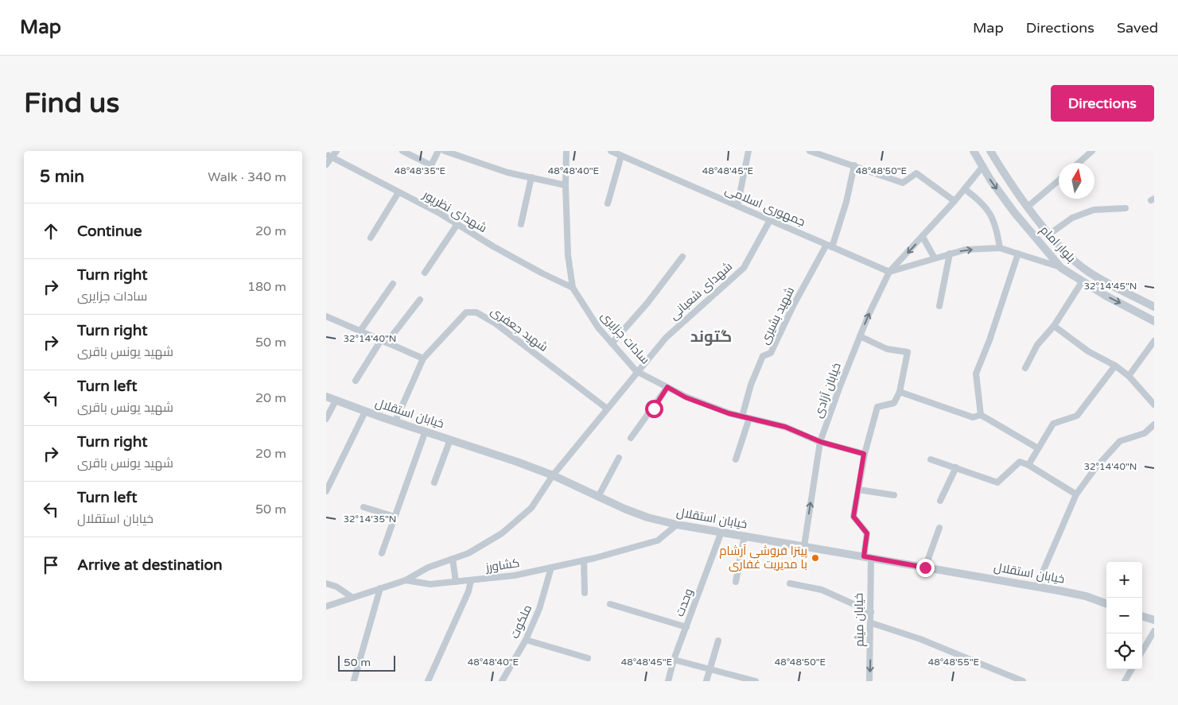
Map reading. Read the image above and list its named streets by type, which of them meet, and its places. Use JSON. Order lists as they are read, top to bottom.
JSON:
{
  "streets": {
    "street": [
      "جمهوری اسلامی",
      "شهدای نظرپور",
      "بلوار امام",
      "شهدای شعبانی",
      "شهید بشیری",
      "شهید جعفری",
      "سادات جزایری",
      "خیابان آزادی",
      "خیابان استقلال",
      "کشاورز",
      "وحدت",
      "خیابان میثم",
      "ملکوت"
    ]
  },
  "crossings": [
    ["جمهوری اسلامی", "شهدای شعبانی"],
    ["جمهوری اسلامی", "شهید بشیری"],
    ["جمهوری اسلامی", "خیابان آزادی"],
    ["شهدای نظرپور", "سادات جزایری"],
    ["شهدای شعبانی", "شهید جعفری"],
    ["شهدای شعبانی", "سادات جزایری"],
    ["شهدای شعبانی", "خیابان استقلال"],
    ["شهید بشیری", "سادات جزایری"],
    ["شهید جعفری", "خیابان استقلال"],
    ["سادات جزایری", "خیابان آزادی"],
    ["سادات جزایری", "خیابان میثم"],
    ["خیابان آزادی", "خیابان استقلال"],
    ["خیابان استقلال", "کشاورز"],
    ["خیابان استقلال", "وحدت"],
    ["خیابان استقلال", "خیابان میثم"],
    ["کشاورز", "ملکوت"]
  ],
  "one_way": ["خیابان آزادی"],
  "districts": ["گتوند"],
  "places": ["پیتزا فروشی آرشام با مدیریت غفاری"],
  "scale_bar": "50 m",
  "north": "top",
  "page": {
    "header": "Map",
    "nav": ["Map", "Directions", "Saved"],
    "buttons": "Directions",
    "title": "Find us",
    "heading": ["5 min", "Walk · 340 m"],
    "list": [
      ["Continue", "20 m"],
      ["Turn right", "سادات جزایری", "180 m"],
      ["Turn right", "شهید یونس باقری", "50 m"],
      ["Turn left", "شهید یونس باقری", "20 m"],
      ["Turn right", "شهید یونس باقری", "20 m"],
      ["Turn left", "خیابان استقلال", "50 m"],
      "Arrive at destination"
    ],
    "map_buttons": ["+", "−"],
    "scale": "50 m"
  },
  "coordinates": [
    "48°48'35\"E",
    "48°48'40\"E",
    "48°48'45\"E",
    "48°48'50\"E",
    "32°14'45\"N",
    "32°14'40\"N",
    "32°14'35\"N",
    "48°48'55\"E"
  ]
}
